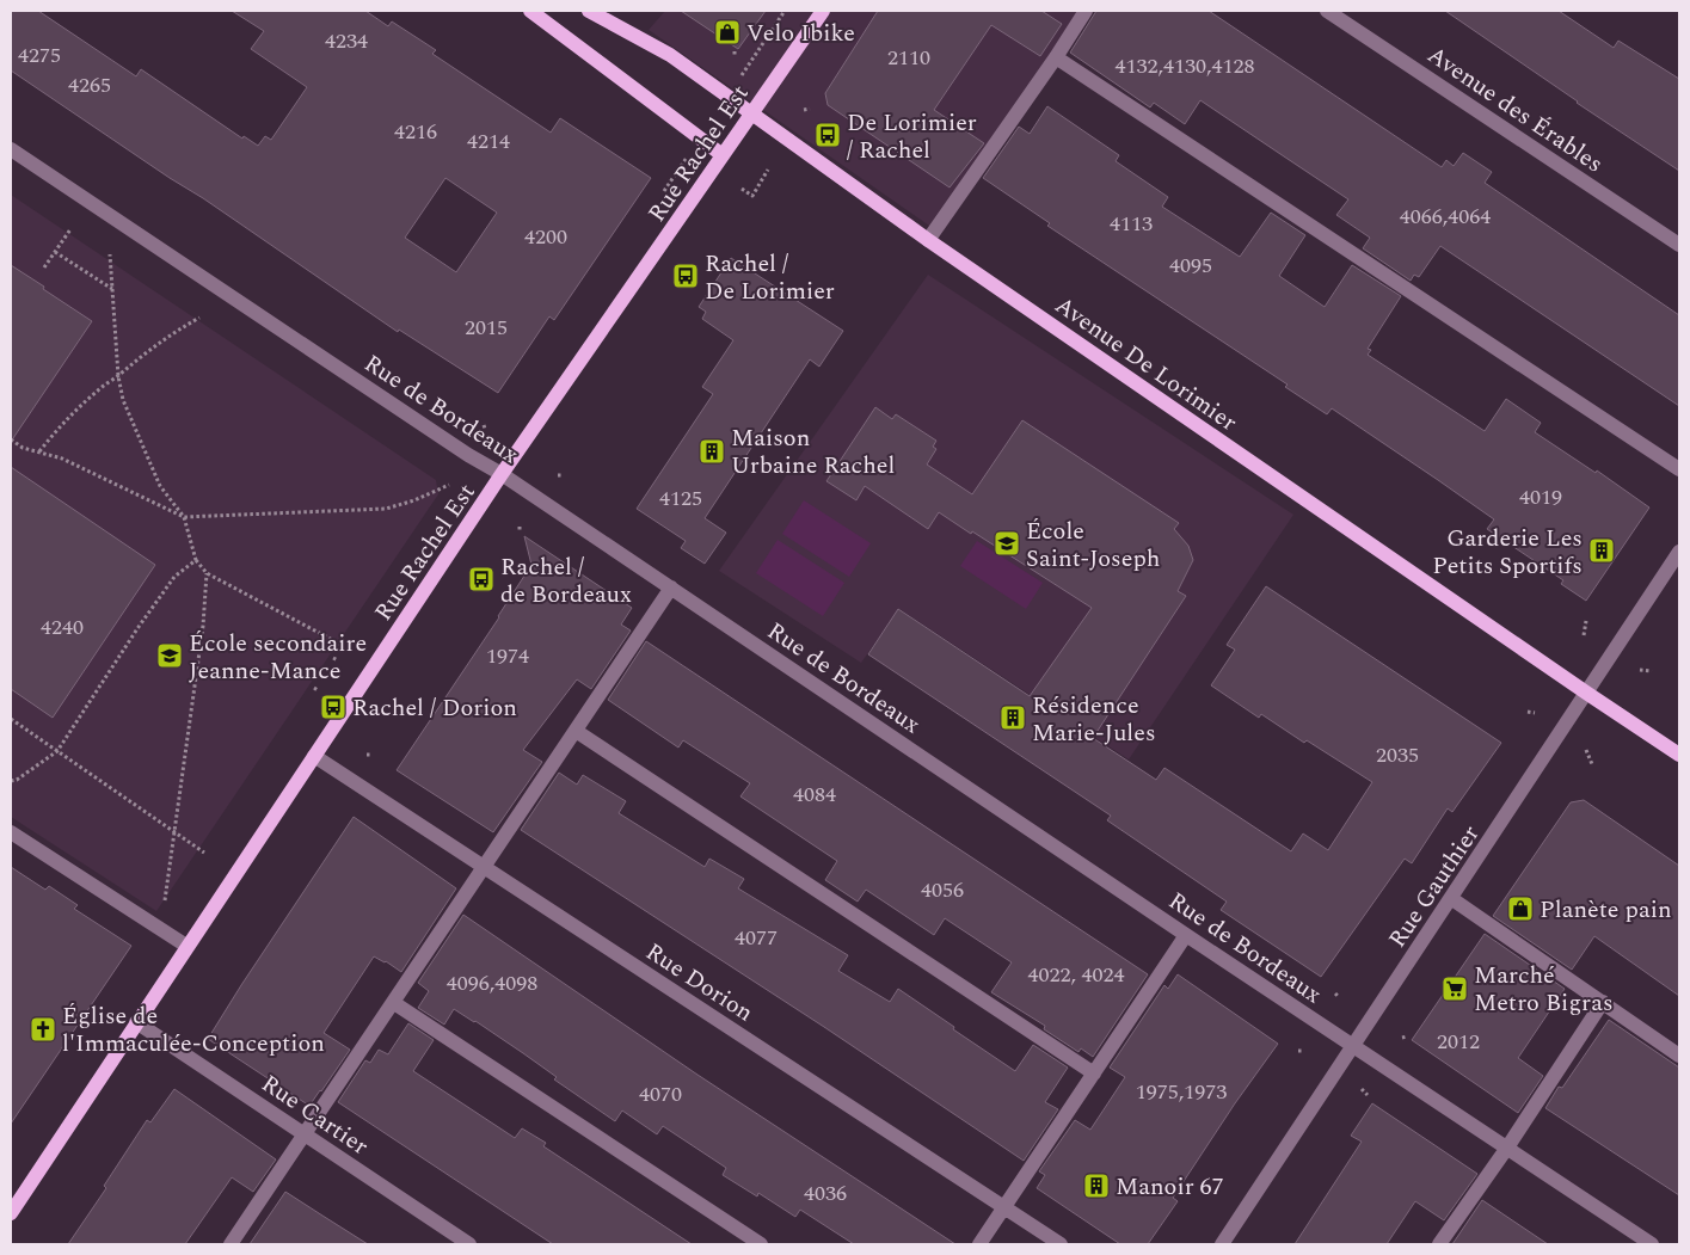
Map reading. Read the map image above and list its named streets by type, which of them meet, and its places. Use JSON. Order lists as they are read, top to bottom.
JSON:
{
  "streets": {
    "main road": ["Rue Rachel Est", "Avenue De Lorimier"],
    "street": [
      "Avenue des Érables",
      "Rue de Bordeaux",
      "Rue Gauthier",
      "Rue Dorion",
      "Rue Cartier"
    ]
  },
  "crossings": [
    ["Rue Rachel Est", "Avenue De Lorimier"],
    ["Rue Rachel Est", "Rue de Bordeaux"],
    ["Rue Rachel Est", "Rue Dorion"],
    ["Rue Rachel Est", "Rue Cartier"],
    ["Avenue De Lorimier", "Rue Gauthier"],
    ["Rue de Bordeaux", "Rue Gauthier"]
  ],
  "places": {
    "shop": ["Velo Ibike", "Planète pain"],
    "bus stop": [
      "De Lorimier / Rachel",
      "Rachel / De Lorimier",
      "Rachel / de Bordeaux",
      "Rachel / Dorion"
    ],
    "building": [
      "Maison Urbaine Rachel",
      "Garderie Les Petits Sportifs",
      "Résidence Marie-Jules",
      "Manoir 67"
    ],
    "school or university": ["École Saint-Joseph", "École secondaire Jeanne-Mance"],
    "supermarket": ["Marché Metro Bigras"],
    "church": ["Église de l'Immaculée-Conception"]
  },
  "house_numbers": [
    "4234",
    "4275",
    "2110",
    "4132,4130,4128",
    "4265",
    "4216",
    "4214",
    "4066,4064",
    "4113",
    "4200",
    "4095",
    "2015",
    "4019",
    "4125",
    "4240",
    "1974",
    "2035",
    "4084",
    "4056",
    "4077",
    "4022, 4024",
    "4096,4098",
    "2012",
    "1975,1973",
    "4070",
    "4036"
  ]
}
